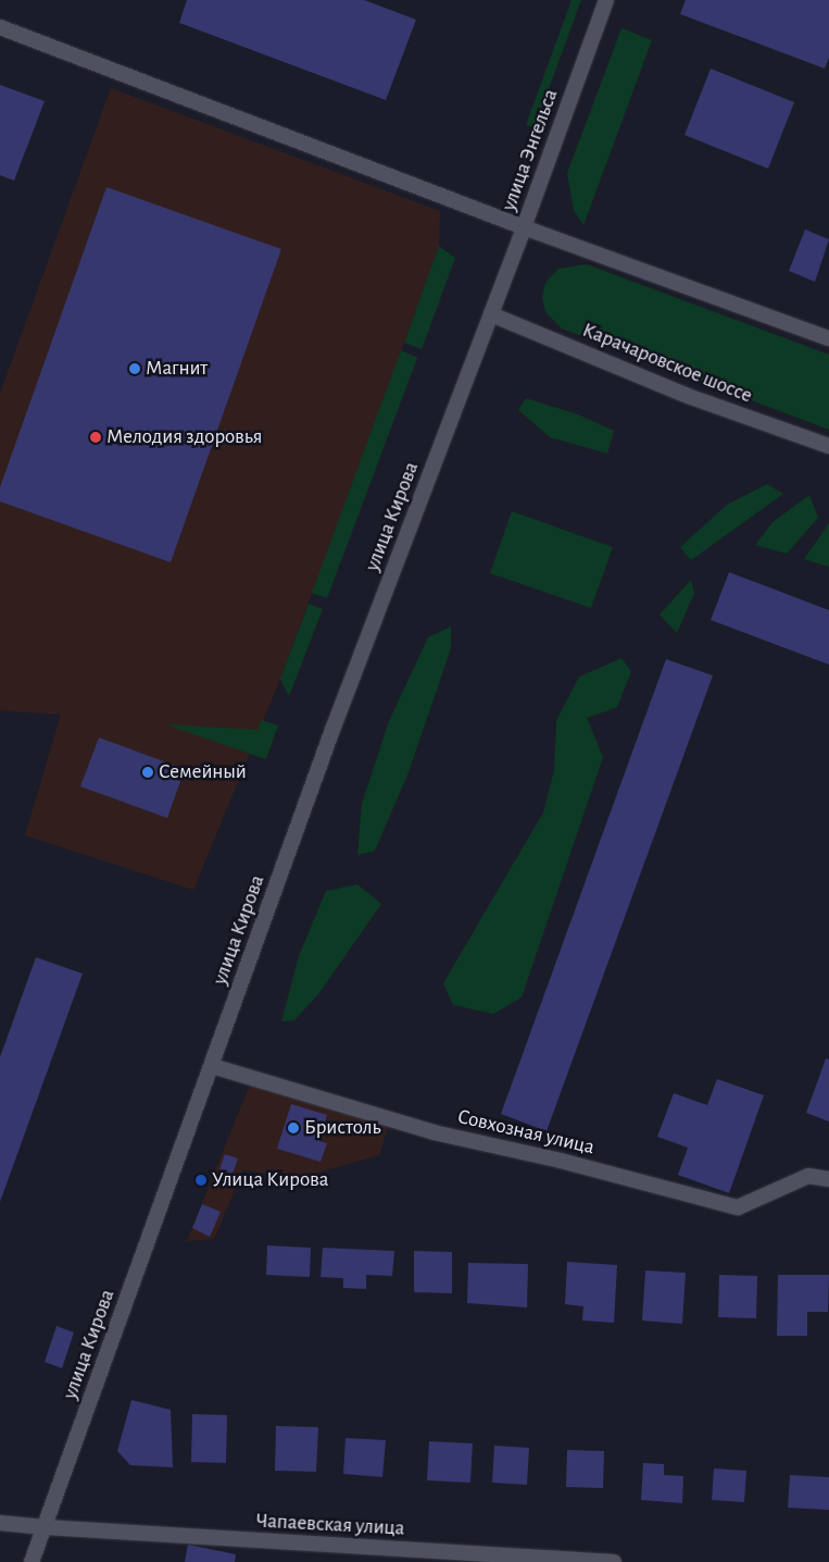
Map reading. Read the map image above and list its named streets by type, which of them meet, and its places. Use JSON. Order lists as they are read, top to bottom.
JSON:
{
  "streets": {
    "street": [
      "улица Энгельса",
      "Карачаровское шоссе",
      "улица Кирова",
      "Совхозная улица",
      "Чапаевская улица"
    ]
  },
  "crossings": [
    ["улица Энгельса", "Карачаровское шоссе"],
    ["улица Энгельса", "улица Кирова"],
    ["Карачаровское шоссе", "улица Кирова"],
    ["улица Кирова", "Совхозная улица"],
    ["улица Кирова", "Чапаевская улица"]
  ],
  "places": [
    "Магнит",
    "Мелодия здоровья",
    "Семейный",
    "Бристоль",
    "Улица Кирова"
  ]
}
